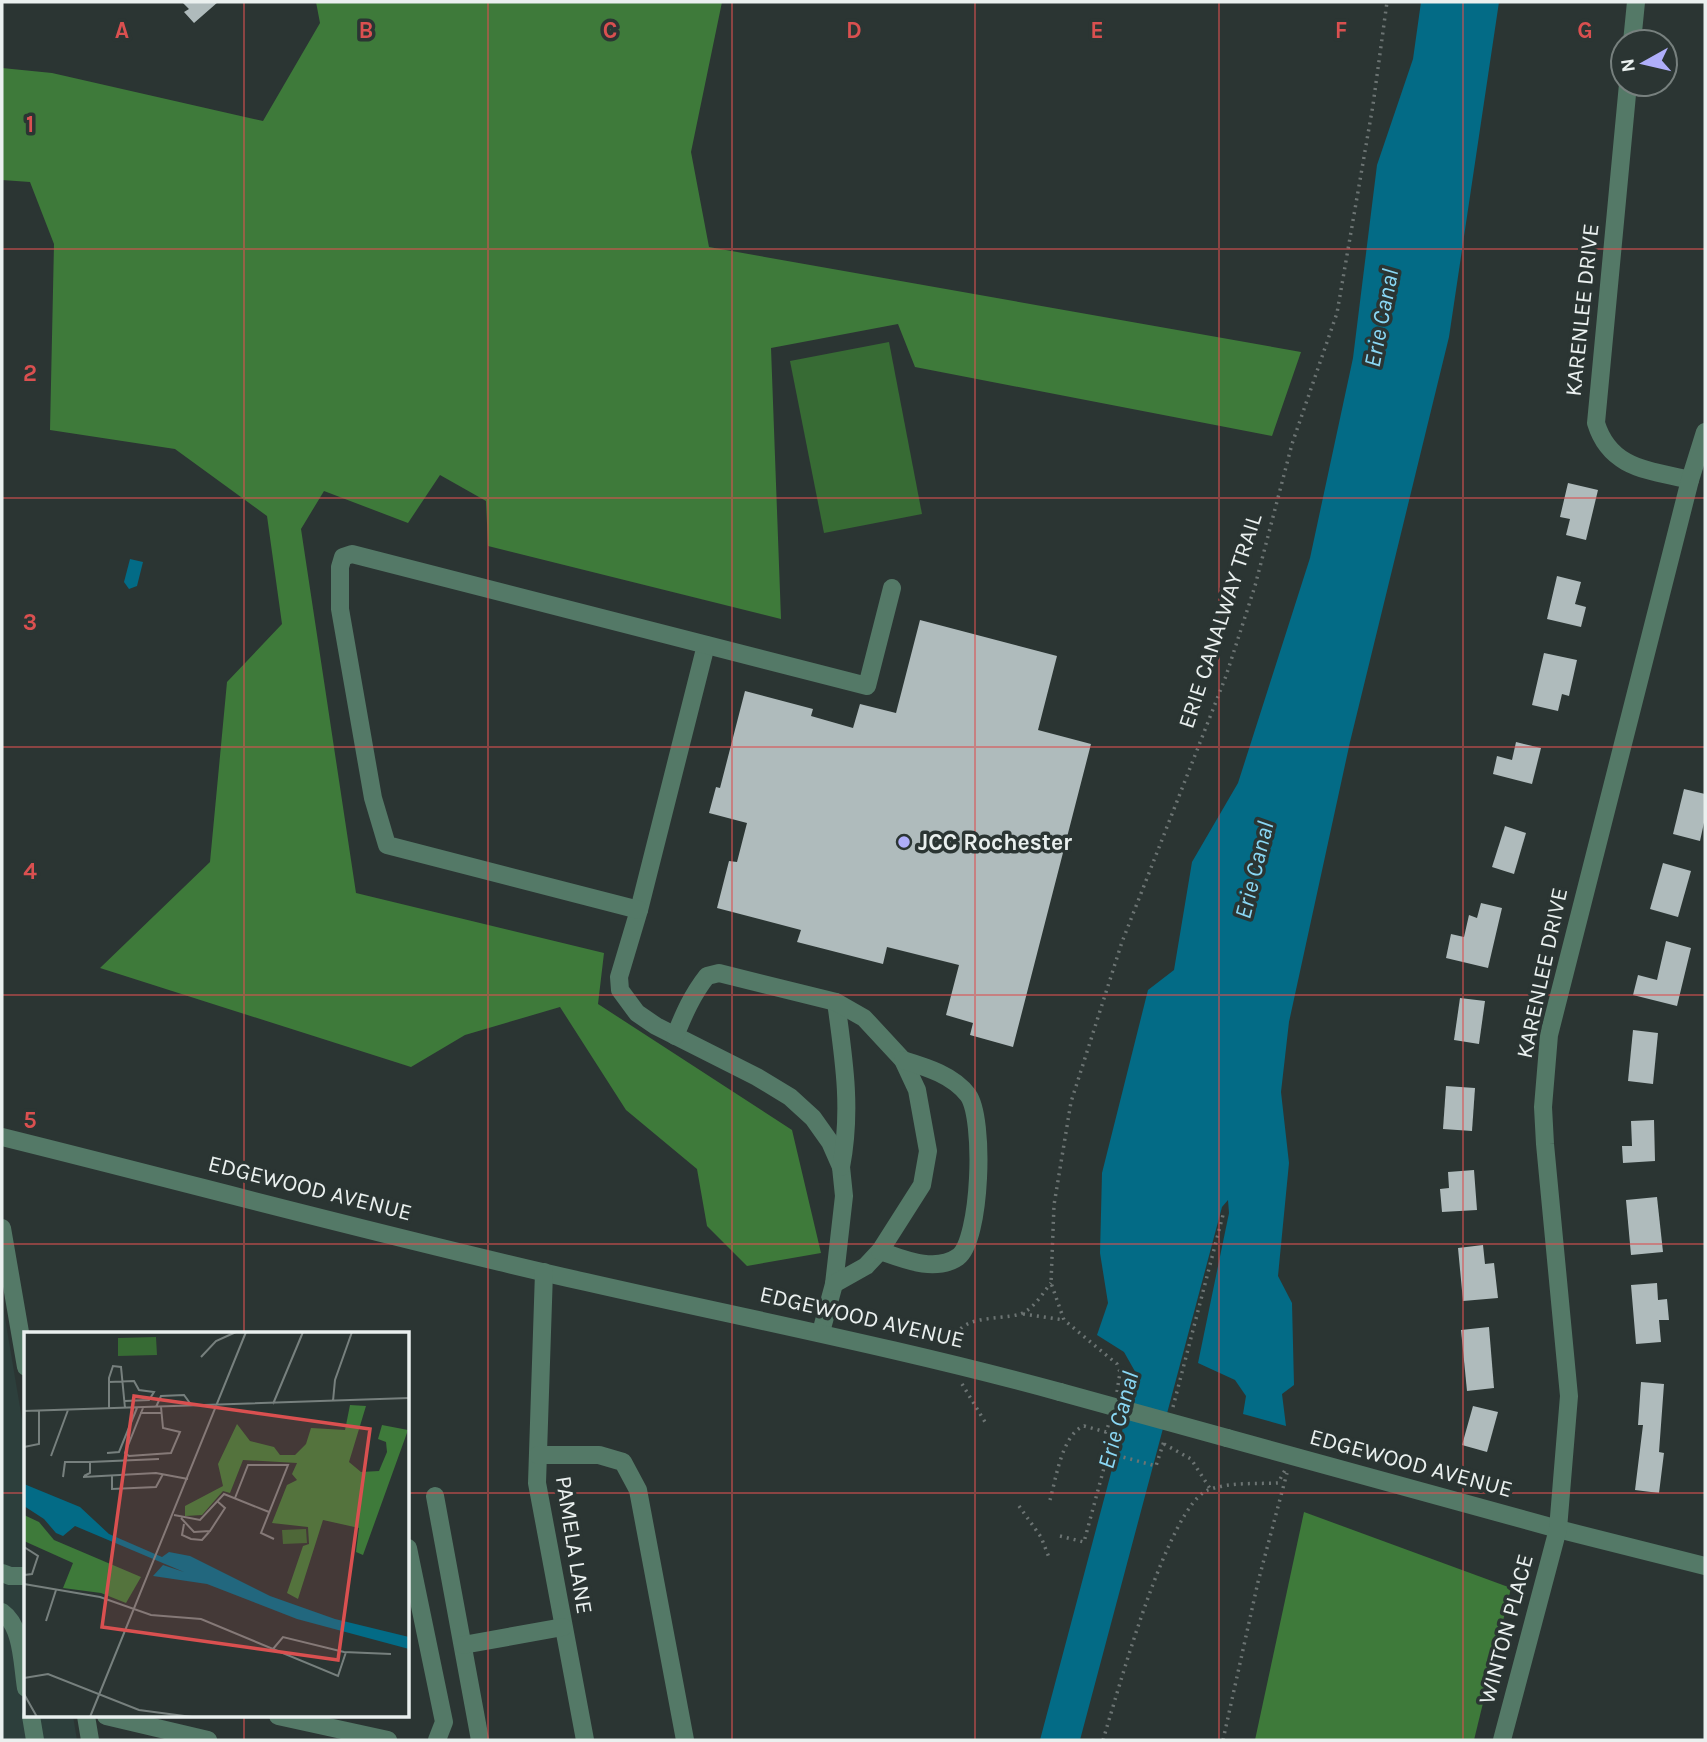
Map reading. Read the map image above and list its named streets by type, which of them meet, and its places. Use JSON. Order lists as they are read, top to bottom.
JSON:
{
  "streets": {
    "street": [
      "KARENLEE DRIVE",
      "EDGEWOOD AVENUE",
      "PAMELA LANE",
      "WINTON PLACE"
    ],
    "path": ["ERIE CANALWAY TRAIL"]
  },
  "crossings": [
    ["KARENLEE DRIVE", "EDGEWOOD AVENUE"],
    ["KARENLEE DRIVE", "WINTON PLACE"],
    ["EDGEWOOD AVENUE", "PAMELA LANE"],
    ["EDGEWOOD AVENUE", "WINTON PLACE"]
  ],
  "water": ["Erie Canal"],
  "places": ["JCC Rochester"],
  "north": "left",
  "grid": {
    "columns": [
      "A",
      "B",
      "C",
      "D",
      "E",
      "F",
      "G"
    ],
    "rows": [
      "1",
      "2",
      "3",
      "4",
      "5"
    ]
  }
}
